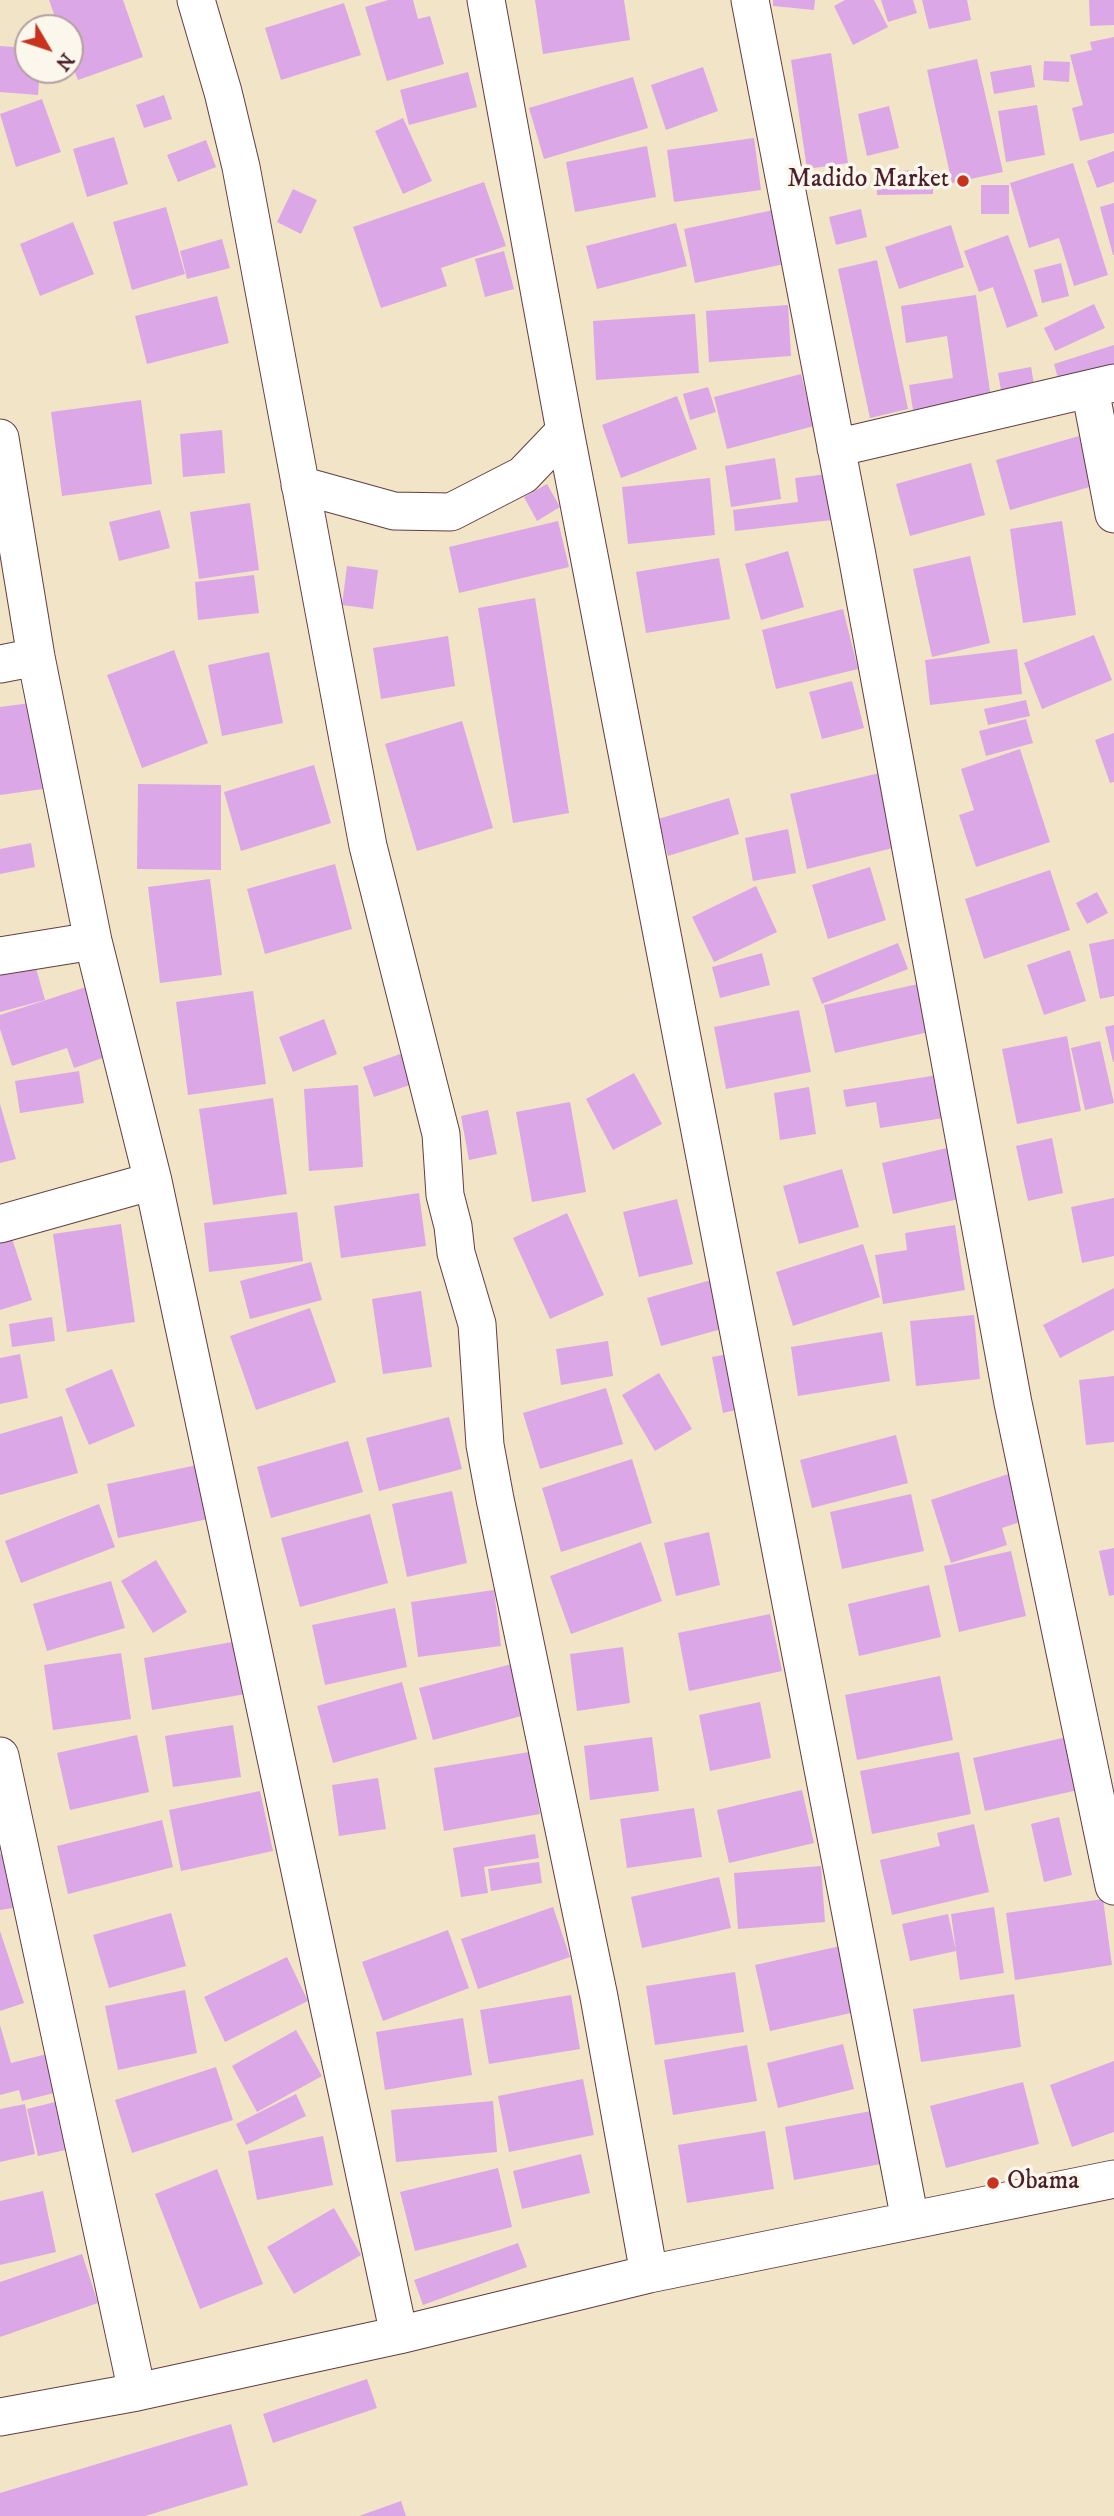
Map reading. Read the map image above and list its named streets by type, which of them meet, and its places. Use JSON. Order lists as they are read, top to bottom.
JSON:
{
  "places": ["Madido Market", "Obama"],
  "north": "bottom right"
}
